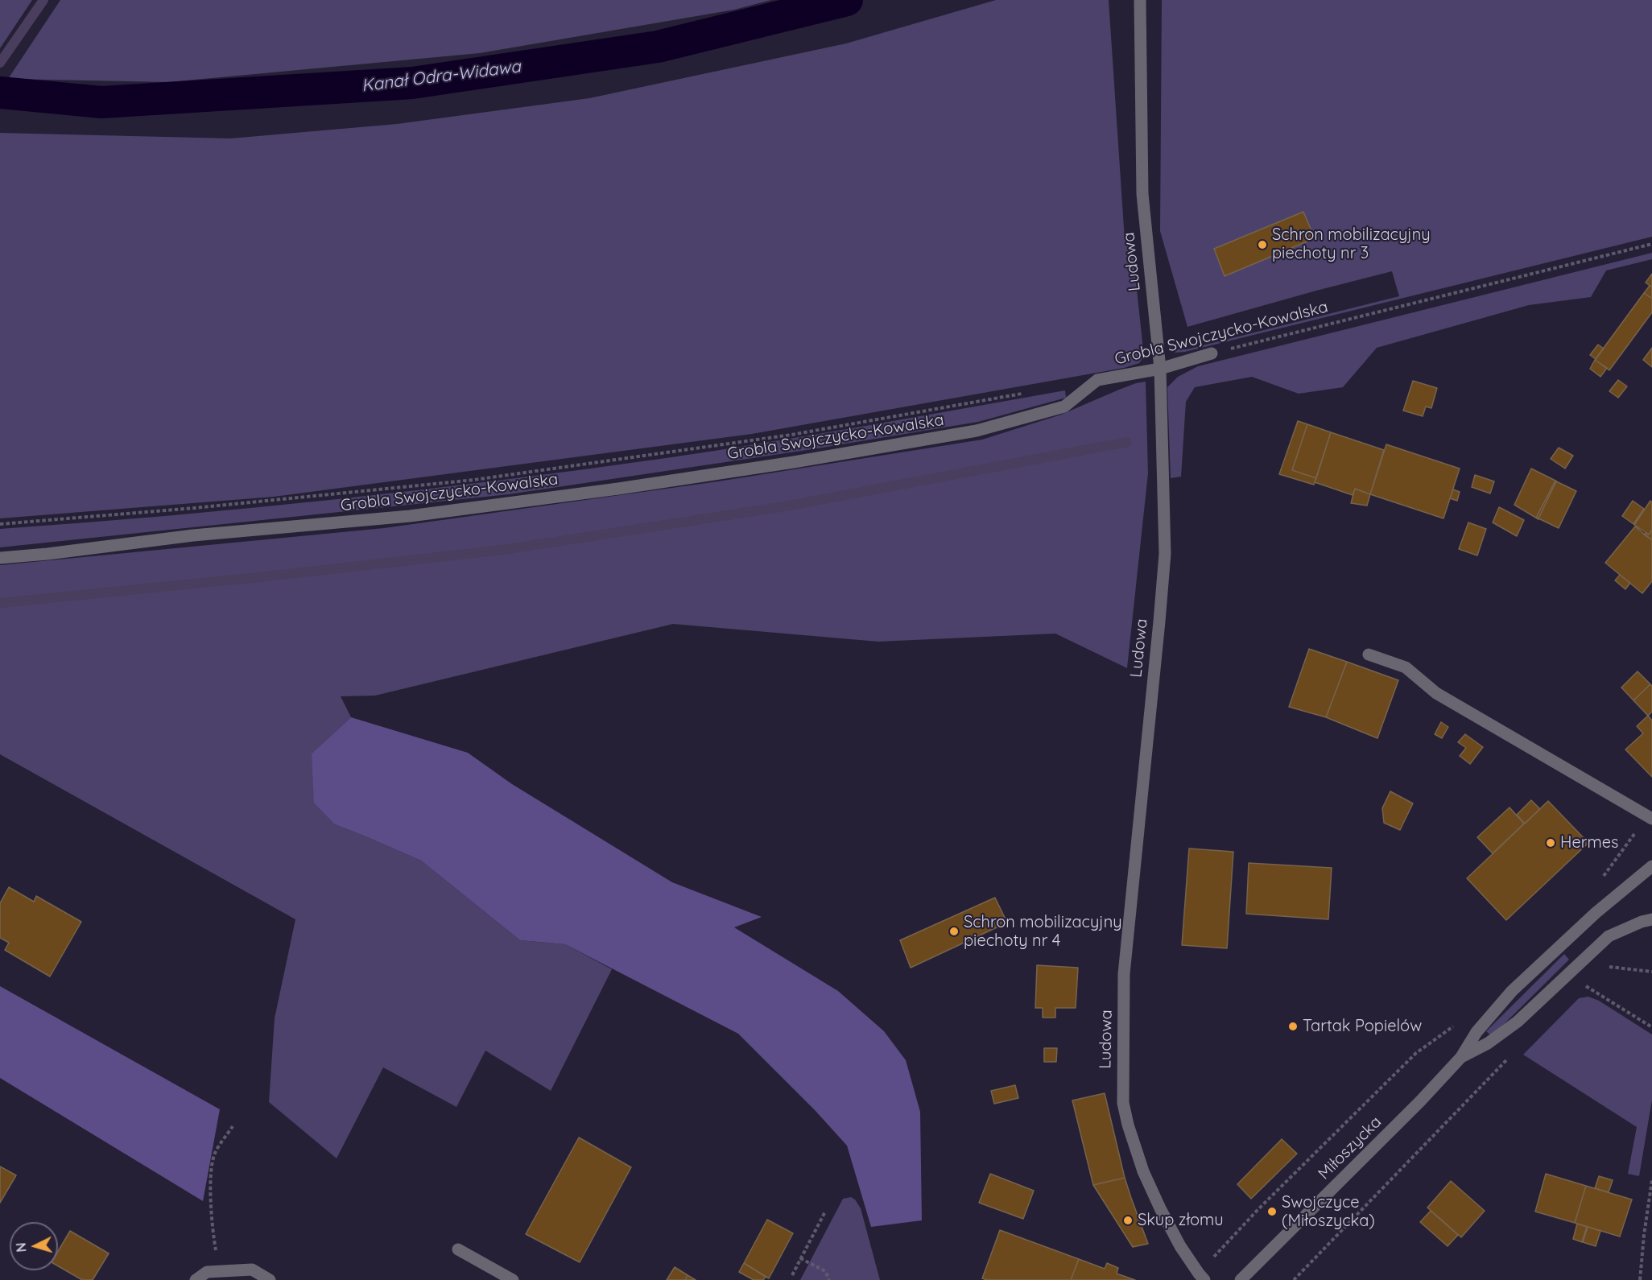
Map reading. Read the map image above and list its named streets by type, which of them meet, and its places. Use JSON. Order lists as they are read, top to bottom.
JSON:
{
  "streets": {
    "street": ["Ludowa", "Grobla Swojczycko-Kowalska", "Miłoszycka"]
  },
  "crossings": [
    ["Ludowa", "Grobla Swojczycko-Kowalska"]
  ],
  "water": ["Kanał Odra-Widawa"],
  "places": [
    "Schron mobilizacyjny piechoty nr 3",
    "Hermes",
    "Schron mobilizacyjny piechoty nr 4",
    "Tartak Popielów",
    "Swojczyce (Miłoszycka)",
    "Skup złomu"
  ],
  "north": "left"
}
